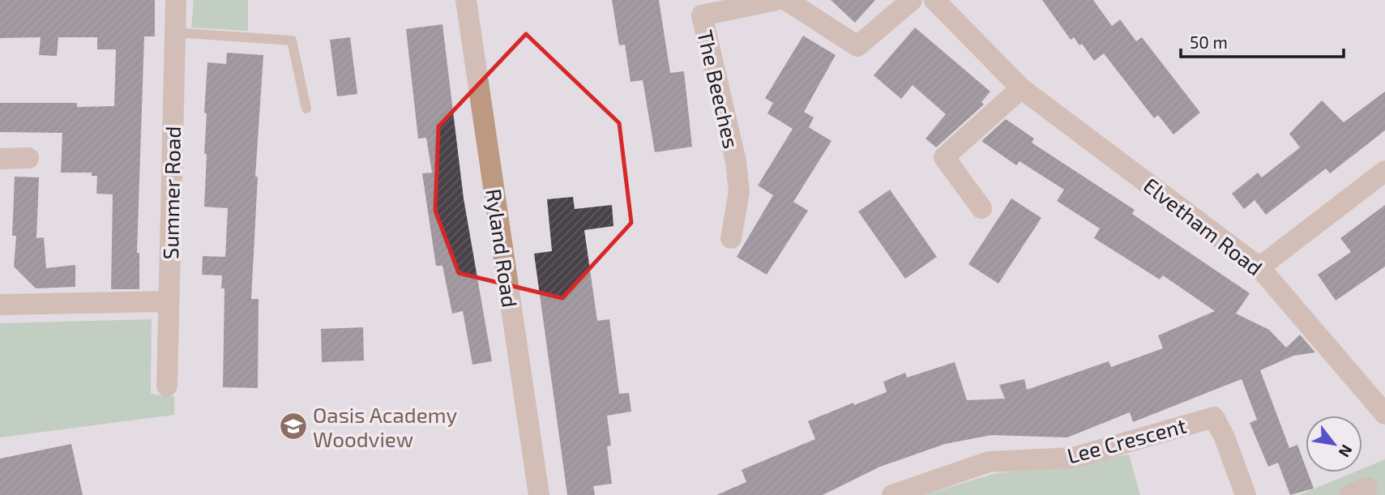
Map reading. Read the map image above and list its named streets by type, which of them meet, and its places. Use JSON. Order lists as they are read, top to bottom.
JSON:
{
  "streets": {
    "street": [
      "The Beeches",
      "Summer Road",
      "Elvetham Road",
      "Ryland Road",
      "Lee Crescent"
    ]
  },
  "places": {
    "school or university": ["Oasis Academy Woodview"]
  },
  "scale_bar": "50 m",
  "north": "bottom right"
}
